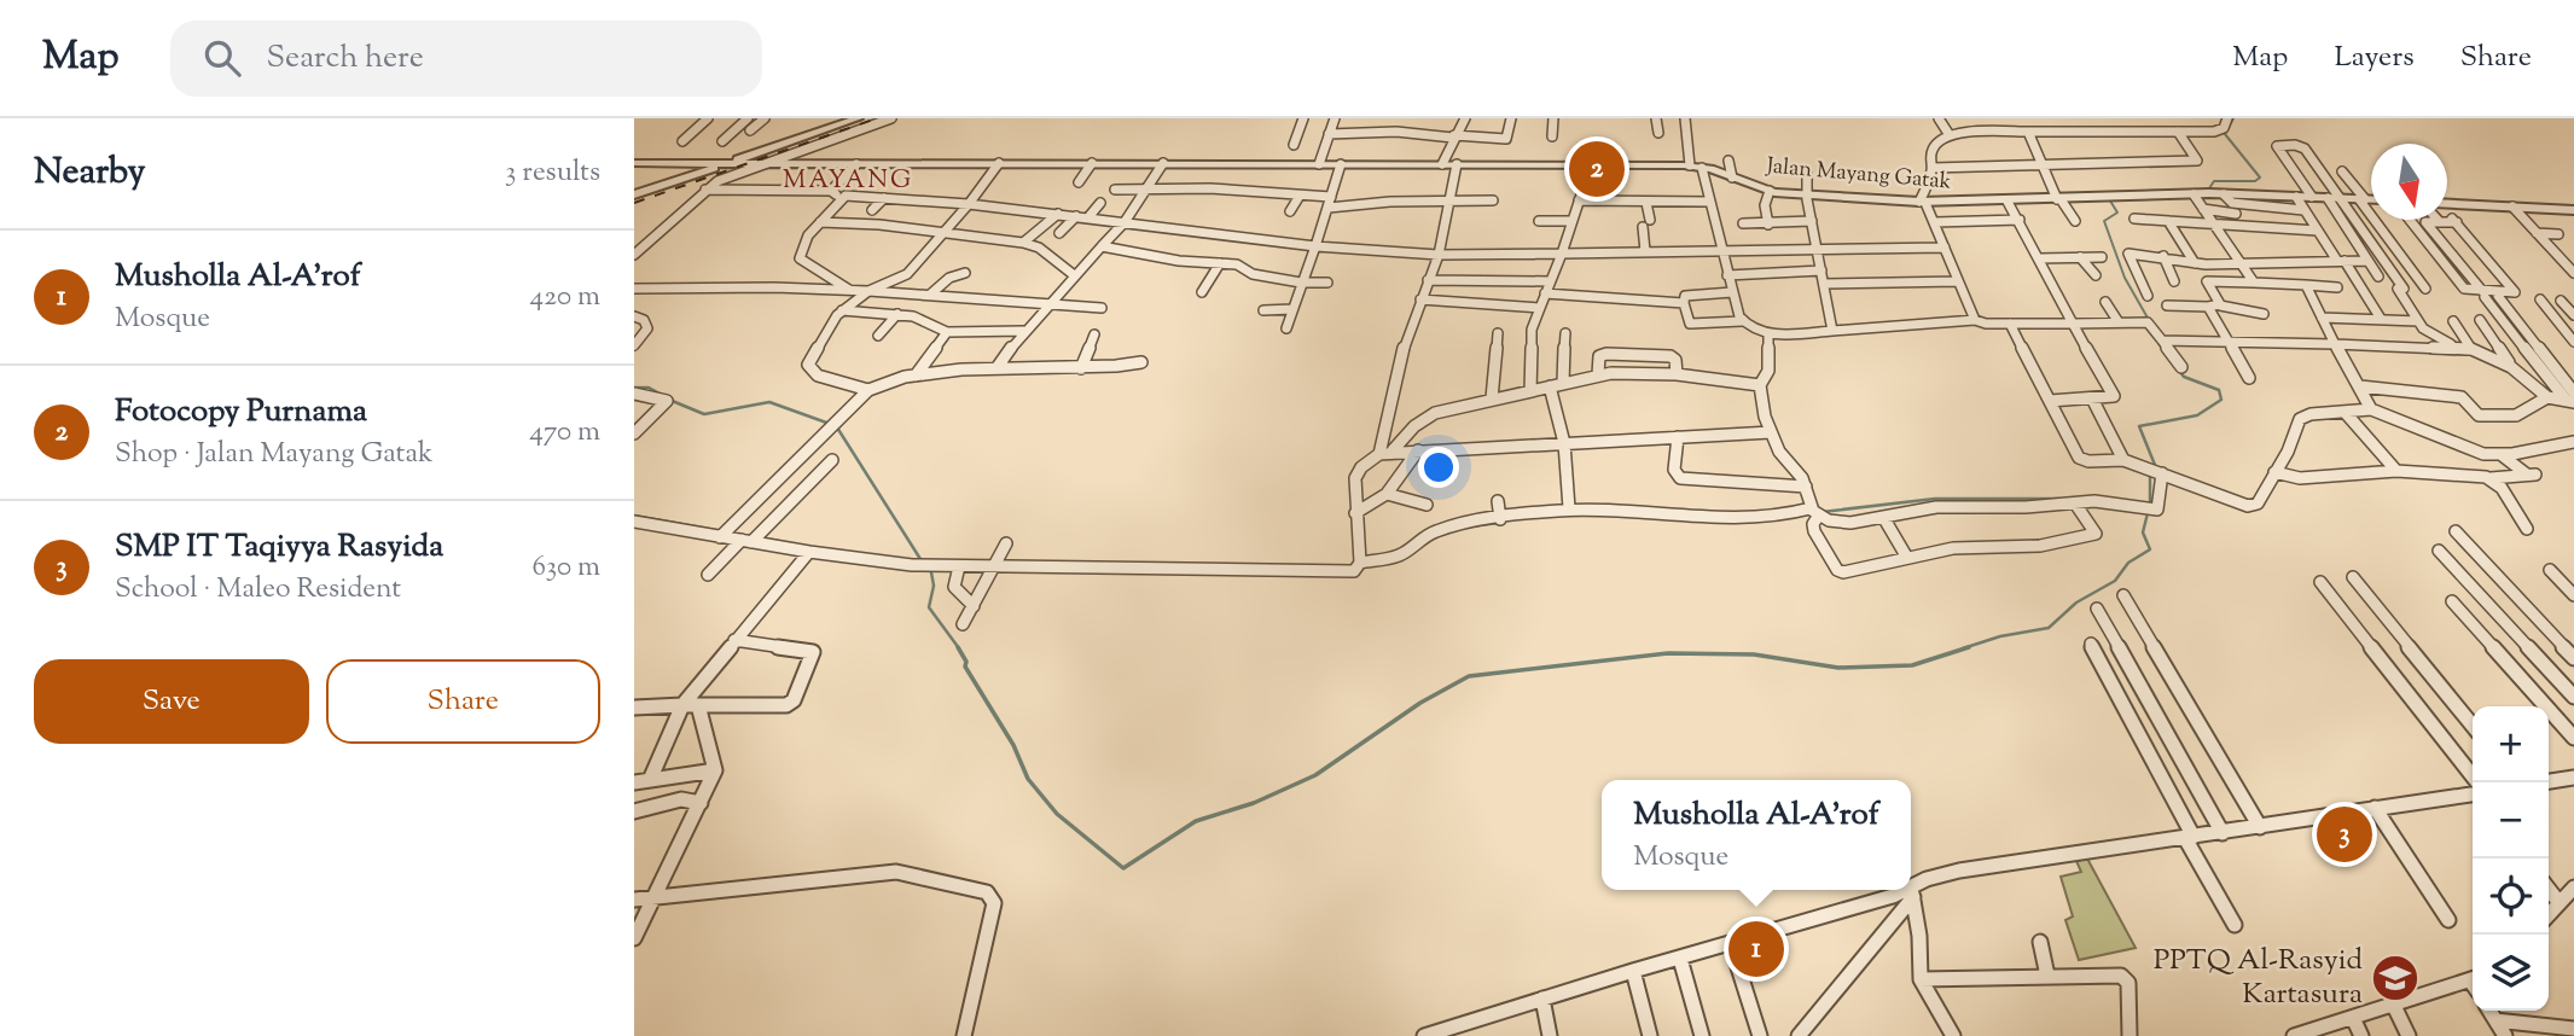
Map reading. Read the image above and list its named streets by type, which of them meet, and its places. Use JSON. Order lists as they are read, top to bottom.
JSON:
{
  "streets": {
    "street": ["Jalan Mayang Gatak"]
  },
  "districts": ["MAYANG"],
  "places": {
    "school or university": ["PPTQ Al-Rasyid Kartasura"]
  },
  "north": "bottom",
  "page": {
    "header": "Map",
    "search": "Search here",
    "nav": ["Map", "Layers", "Share"],
    "heading": ["Nearby", "3 results"],
    "pins": ["2", "3", "1"],
    "list": [
      {
        "mark": "1",
        "name": "Musholla Al-A'rof",
        "note": "Mosque",
        "value": "420 m"
      },
      {
        "mark": "2",
        "name": "Fotocopy Purnama",
        "note": "Shop · Jalan Mayang Gatak",
        "value": "470 m"
      },
      {
        "mark": "3",
        "name": "SMP IT Taqiyya Rasyida",
        "note": "School · Maleo Resident",
        "value": "630 m"
      }
    ],
    "buttons": ["Save", "Share"],
    "map_buttons": ["+", "−"],
    "popup": ["Musholla Al-A'rof", "Mosque"]
  }
}
